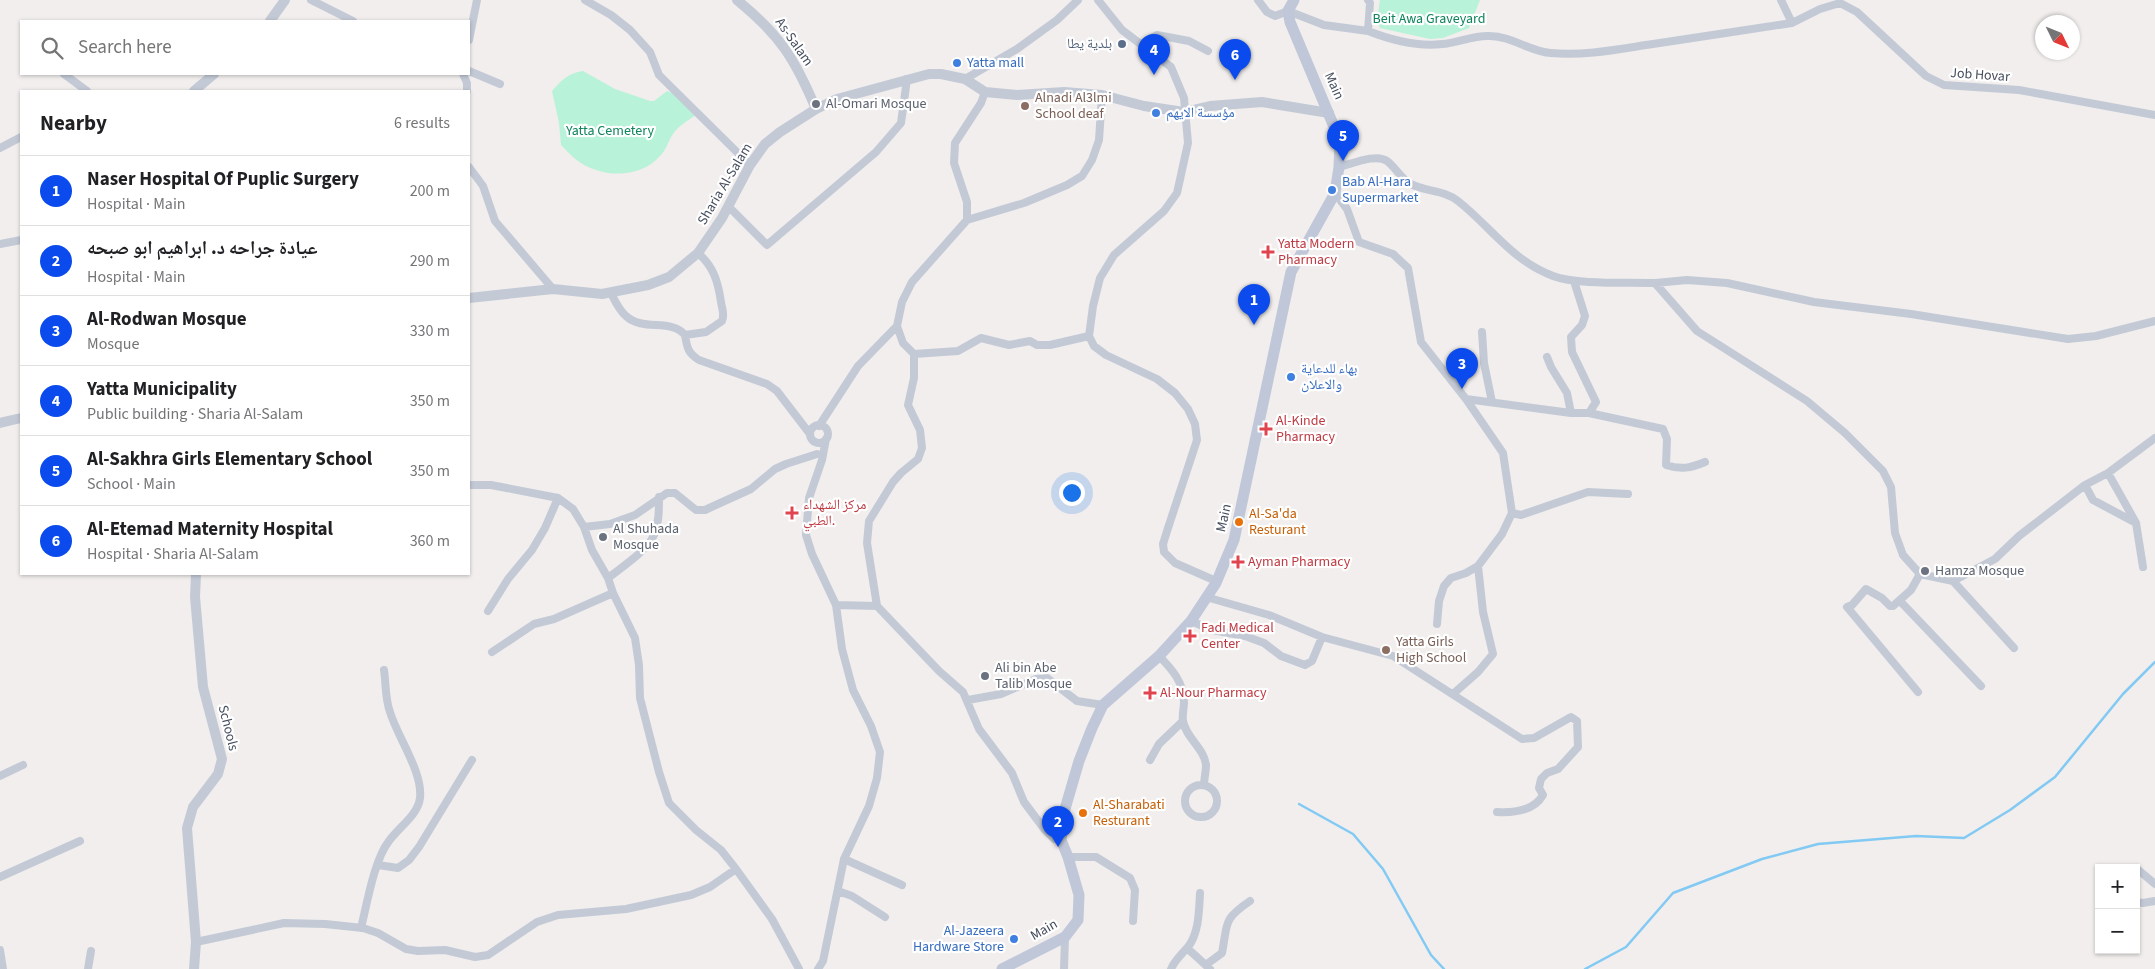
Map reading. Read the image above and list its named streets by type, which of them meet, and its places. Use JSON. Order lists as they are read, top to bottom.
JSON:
{
  "streets": {
    "main road": ["Main"],
    "street": [
      "As-Salam",
      "Job Hovar",
      "Sharia Al-Salam",
      "Schools"
    ]
  },
  "crossings": [
    ["As-Salam", "Sharia Al-Salam"],
    ["Job Hovar", "Main"],
    ["Main", "Sharia Al-Salam"]
  ],
  "parks": ["Beit Awa Graveyard", "Yatta Cemetery"],
  "places": {
    "other": [
      "بلدية يطا",
      "Yatta mall",
      "Al-Omari Mosque",
      "Alnadi Al3lmi School deaf",
      "مؤسسة الايهم",
      "Bab Al-Hara Supermarket",
      "بهاء للدعاية والاعلان",
      "Al-Sa'da Resturant",
      "Al Shuhada Mosque",
      "Hamza Mosque",
      "Yatta Girls High School",
      "Ali bin Abe Talib Mosque",
      "Al-Sharabati Resturant",
      "Al-Jazeera Hardware Store"
    ],
    "health": [
      "Yatta Modern Pharmacy",
      "Al-Kinde Pharmacy",
      "مركز الشهداء الطبي.",
      "Ayman Pharmacy",
      "Fadi Medical Center",
      "Al-Nour Pharmacy"
    ]
  },
  "north": "bottom right",
  "page": {
    "search": "Search here",
    "pins": [
      "4",
      "6",
      "5",
      "1",
      "3",
      "2"
    ],
    "heading": ["Nearby", "6 results"],
    "list": [
      {
        "mark": "1",
        "name": "Naser Hospital Of Puplic Surgery",
        "note": "Hospital · Main",
        "value": "200 m"
      },
      {
        "mark": "2",
        "name": "عيادة جراحه د. ابراهيم ابو صبحه",
        "note": "Hospital · Main",
        "value": "290 m"
      },
      {
        "mark": "3",
        "name": "Al-Rodwan Mosque",
        "note": "Mosque",
        "value": "330 m"
      },
      {
        "mark": "4",
        "name": "Yatta Municipality",
        "note": "Public building · Sharia Al-Salam",
        "value": "350 m"
      },
      {
        "mark": "5",
        "name": "Al-Sakhra Girls Elementary School",
        "note": "School · Main",
        "value": "350 m"
      },
      {
        "mark": "6",
        "name": "Al-Etemad Maternity Hospital",
        "note": "Hospital · Sharia Al-Salam",
        "value": "360 m"
      }
    ],
    "map_buttons": ["+", "−"]
  }
}
